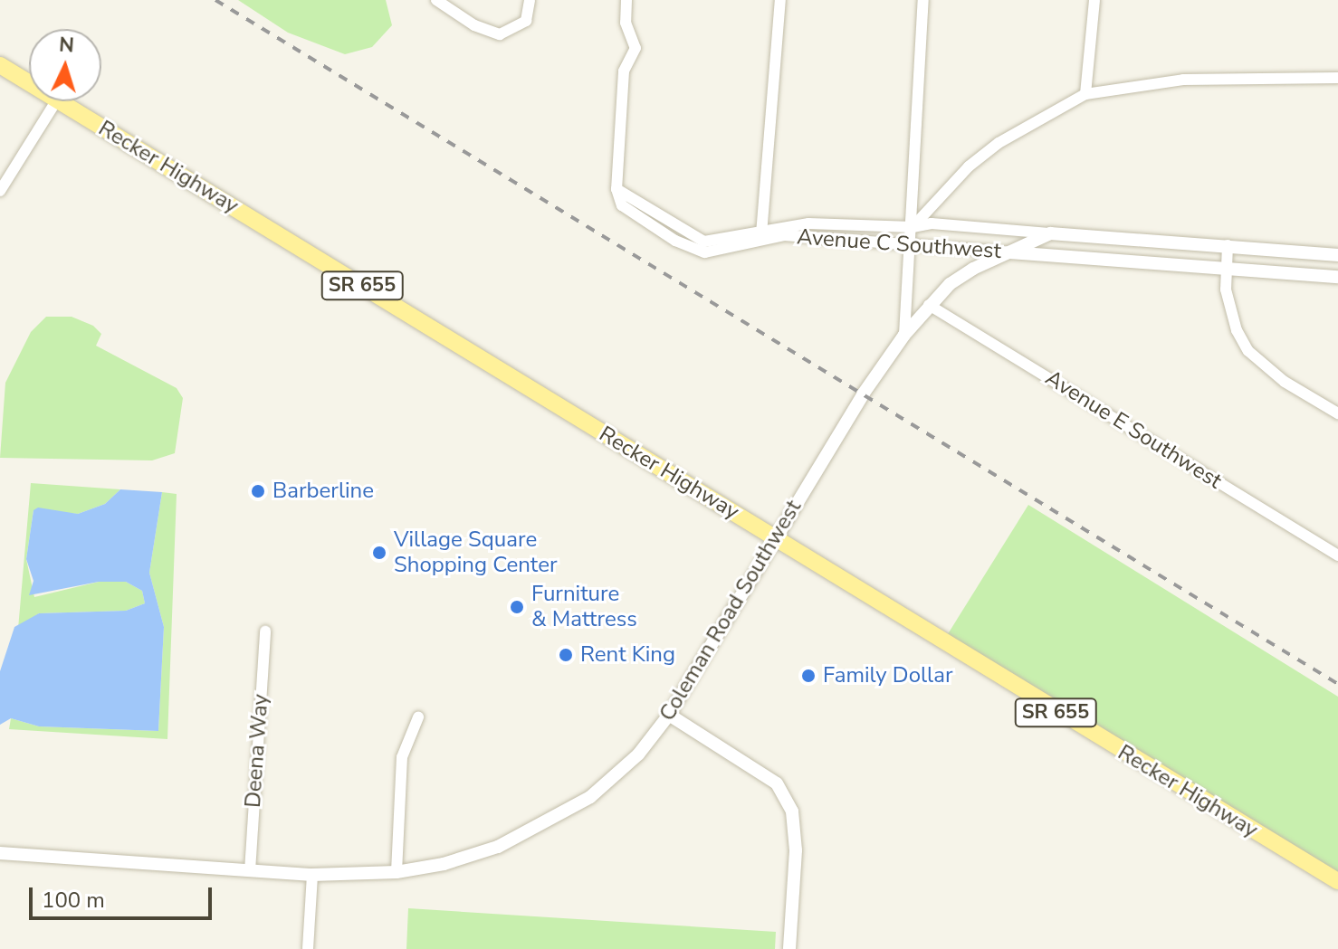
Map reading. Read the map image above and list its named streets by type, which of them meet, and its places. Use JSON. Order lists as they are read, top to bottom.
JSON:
{
  "streets": {
    "main road": ["Recker Highway", "SR 655"],
    "street": [
      "Avenue C Southwest",
      "Avenue E Southwest",
      "Coleman Road Southwest",
      "Deena Way"
    ]
  },
  "crossings": [
    ["Recker Highway", "Coleman Road Southwest"],
    ["Avenue C Southwest", "Coleman Road Southwest"],
    ["Avenue E Southwest", "Coleman Road Southwest"],
    ["Coleman Road Southwest", "Deena Way"]
  ],
  "places": [
    "Barberline",
    "Village Square Shopping Center",
    "Furniture & Mattress",
    "Rent King",
    "Family Dollar"
  ],
  "scale_bar": "100 m",
  "north": "top"
}
